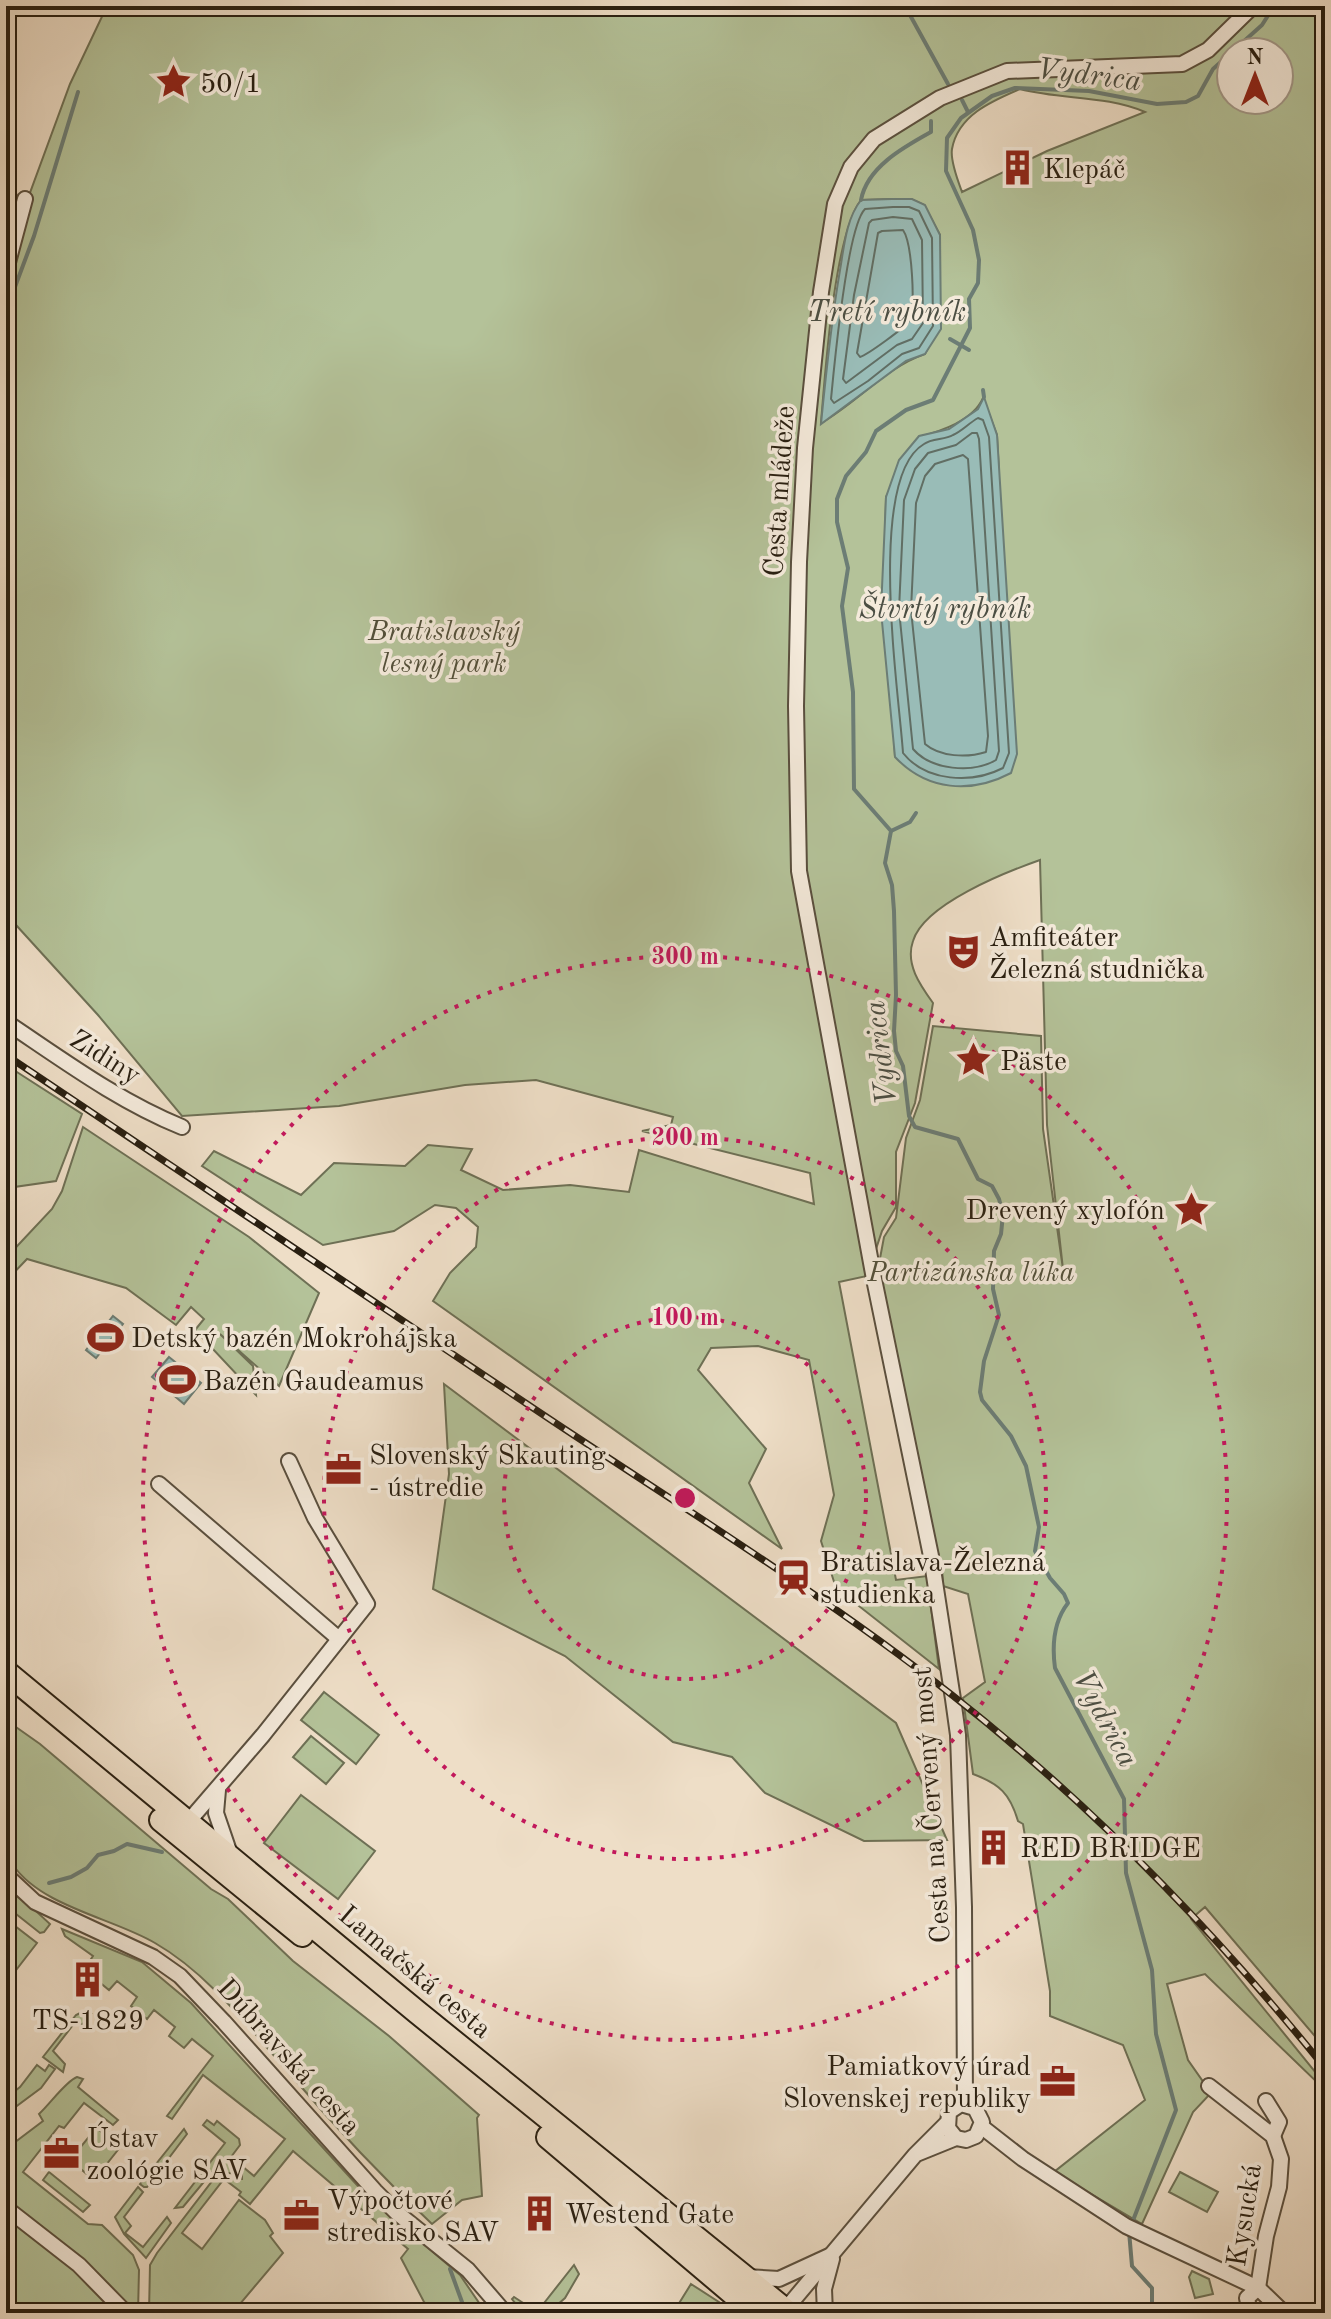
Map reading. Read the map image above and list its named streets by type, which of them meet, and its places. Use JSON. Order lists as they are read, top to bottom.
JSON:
{
  "streets": {
    "main road": ["Lamačská cesta"],
    "street": [
      "Cesta mládeže",
      "Zidiny",
      "Cesta na Červený most",
      "Dúbravská cesta",
      "Kysucká"
    ]
  },
  "crossings": [
    ["Cesta mládeže", "Cesta na Červený most"]
  ],
  "water": ["Vydrica", "Tretí rybník", "Štvrtý rybník"],
  "parks": ["Bratislavský lesný park", "Partizánska lúka"],
  "places": {
    "place": ["50/1", "Päste", "Drevený xylofón"],
    "building": [
      "Klepáč",
      "RED BRIDGE",
      "TS-1829",
      "Westend Gate"
    ],
    "theatre": ["Amfiteáter Železná studnička"],
    "sports": ["Detský bazén Mokrohájska", "Bazén Gaudeamus"],
    "office": [
      "Slovenský Skauting - ústredie",
      "Pamiatkový úrad Slovenskej republiky",
      "Ústav zoológie SAV",
      "Výpočtové stredisko SAV"
    ],
    "station": ["Bratislava-Železná studienka"]
  },
  "north": "top",
  "rings": ["300 m", "200 m", "100 m"]
}
